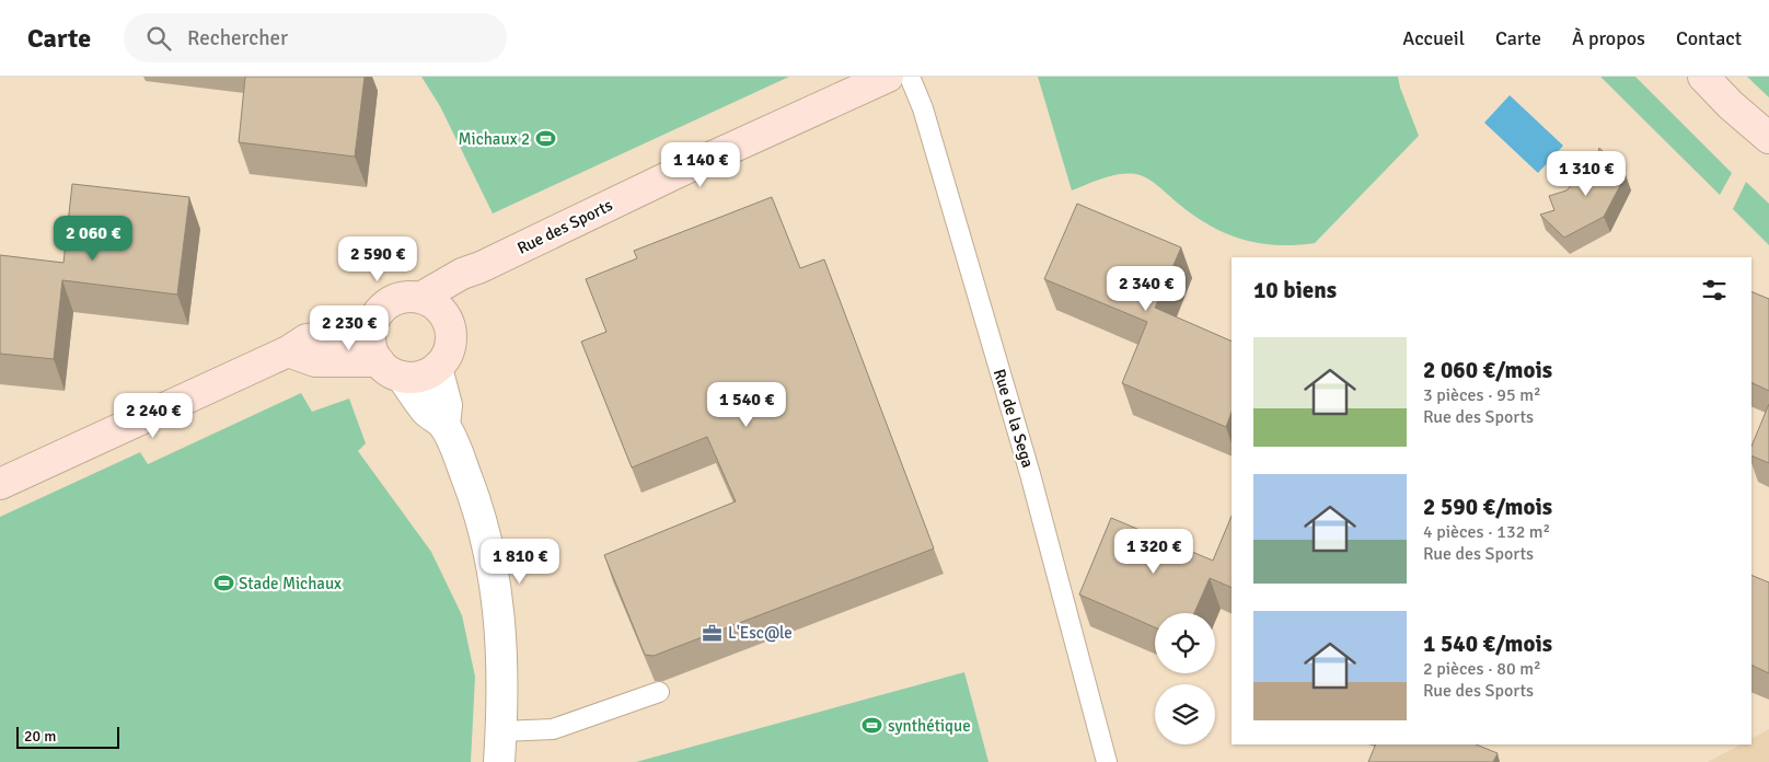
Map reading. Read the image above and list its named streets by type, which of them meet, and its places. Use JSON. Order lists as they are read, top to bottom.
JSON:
{
  "streets": {
    "main road": ["Rue des Sports"],
    "lane": ["Rue de la Sega"]
  },
  "places": {
    "sports": ["Michaux 2", "Stade Michaux", "synthétique"],
    "office": ["L'Esc@le"]
  },
  "scale_bar": "20 m",
  "page": {
    "header": "Carte",
    "search": "Rechercher",
    "nav": [
      "Accueil",
      "Carte",
      "À propos",
      "Contact"
    ],
    "price": [
      "1 140 €",
      "1 310 €",
      "2 060 €",
      "2 590 €",
      "2 340 €",
      "2 230 €",
      "1 540 €",
      "2 240 €",
      "1 320 €",
      "1 810 €"
    ],
    "heading": "10 biens",
    "list": [
      {
        "name": "2 060 €/mois",
        "note": "3 pièces · 95 m² · Rue des Sports"
      },
      {
        "name": "2 590 €/mois",
        "note": "4 pièces · 132 m² · Rue des Sports"
      },
      {
        "name": "1 540 €/mois",
        "note": "2 pièces · 80 m² · Rue des Sports"
      }
    ],
    "scale": "20 m"
  }
}
